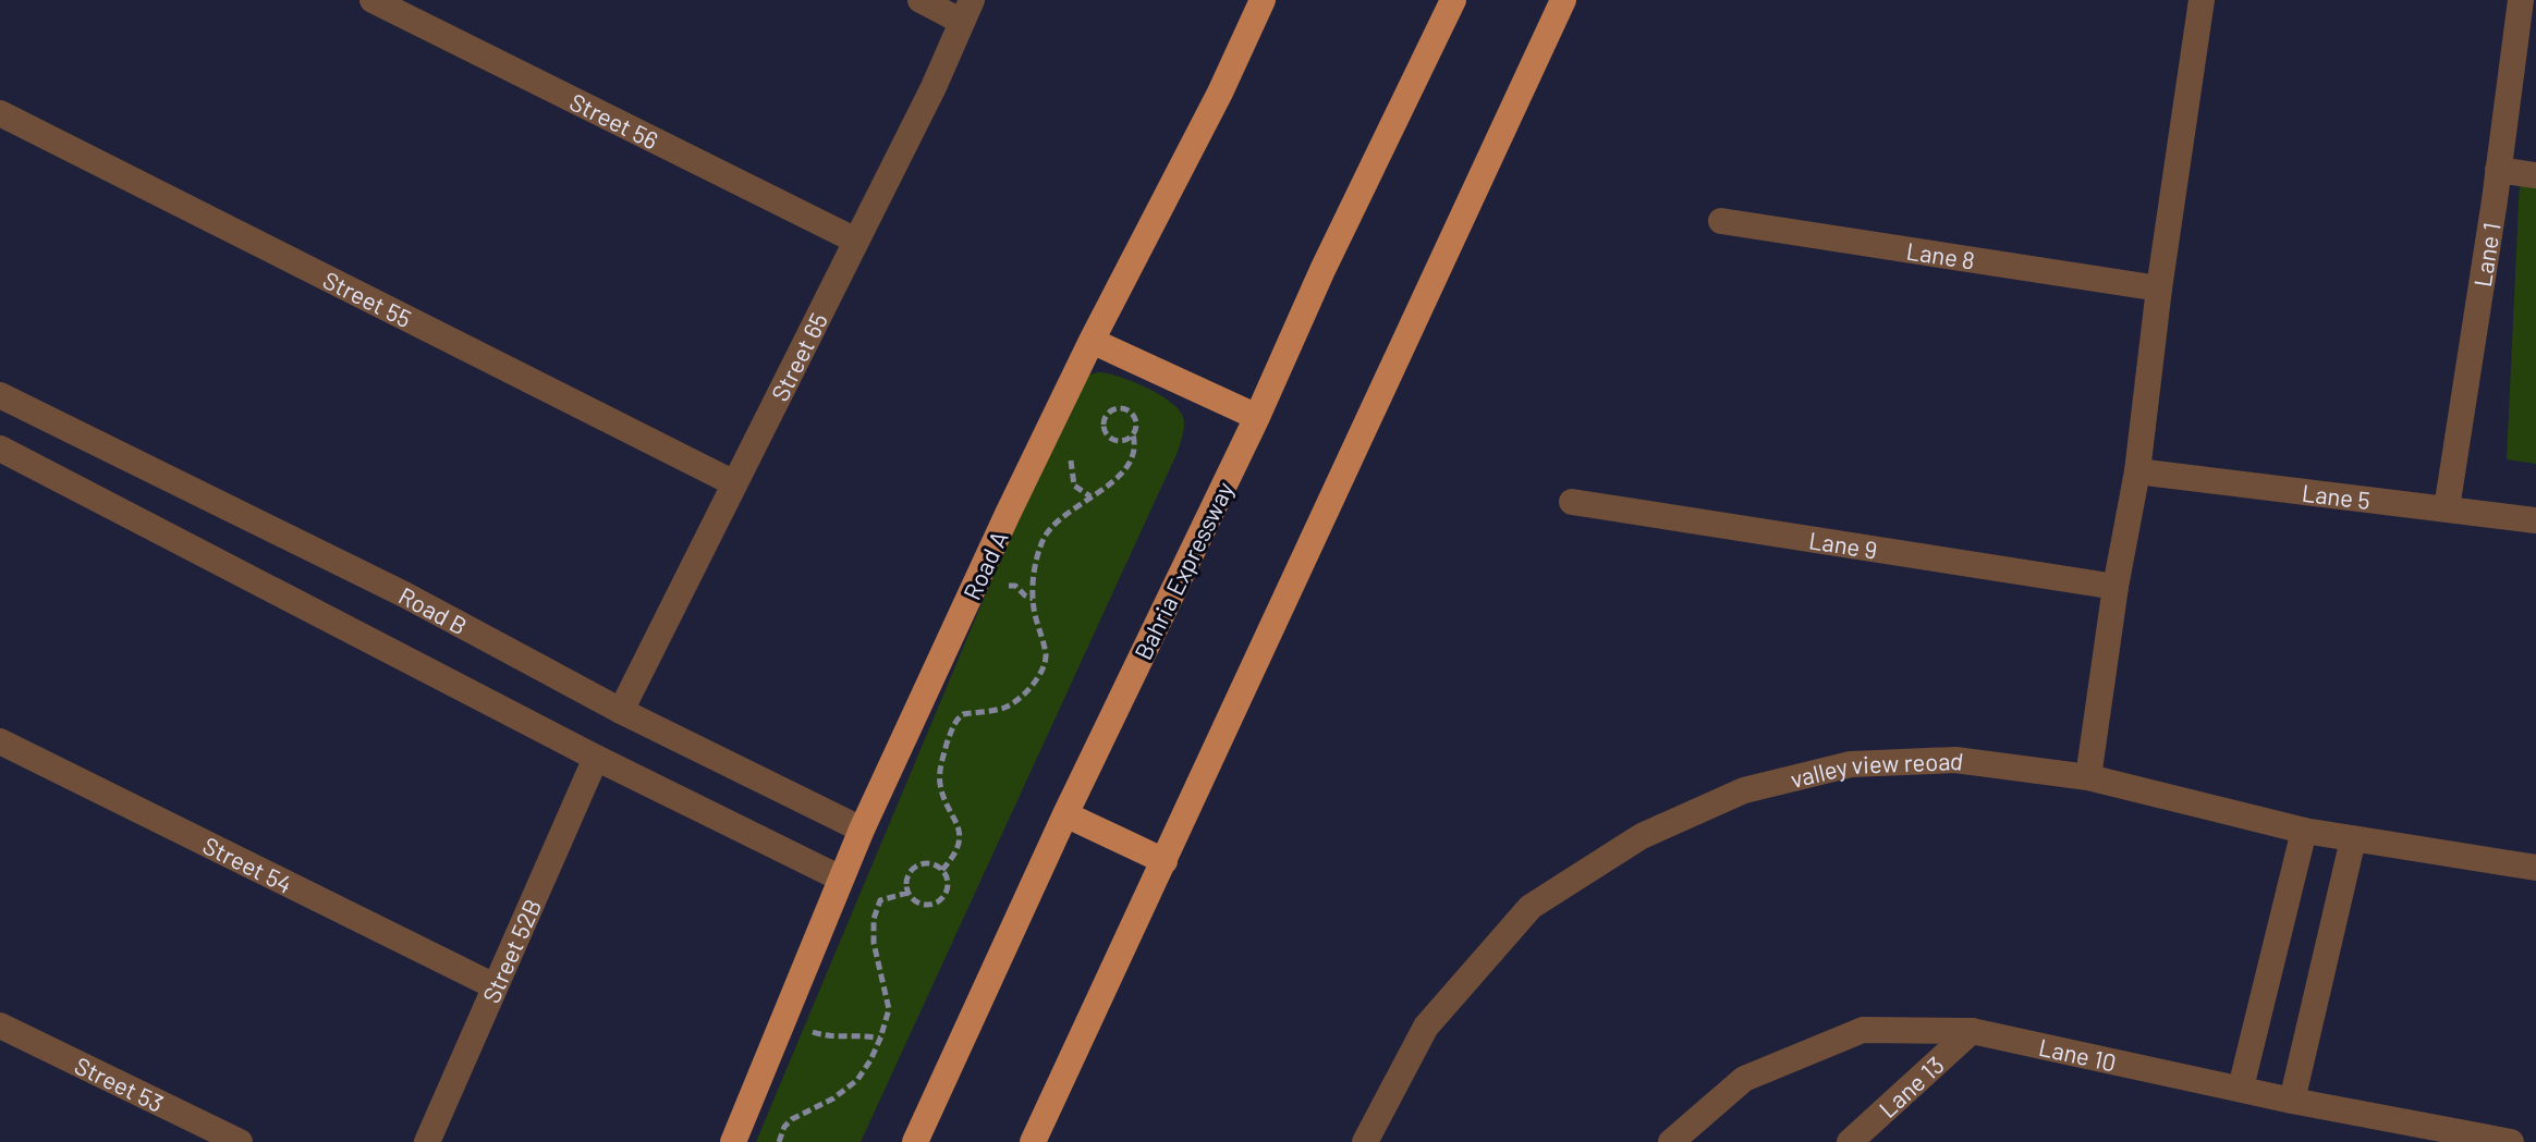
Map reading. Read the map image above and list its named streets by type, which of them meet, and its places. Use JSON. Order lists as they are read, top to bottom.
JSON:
{
  "streets": {
    "main road": ["Road A", "Bahria Expressway"],
    "street": [
      "Street 56",
      "Lane 8",
      "Lane 1",
      "Street 55",
      "Street 65",
      "Lane 5",
      "Lane 9",
      "Road B",
      "valley view reoad",
      "Street 54",
      "Street 52B",
      "Lane 10",
      "Street 53",
      "Lane 13"
    ]
  },
  "crossings": [
    ["Street 56", "Street 65"],
    ["Lane 1", "Lane 5"],
    ["Street 55", "Street 65"],
    ["Street 65", "Road B"],
    ["Road A", "Road B"],
    ["Street 54", "Street 52B"],
    ["Lane 10", "Lane 13"]
  ]
}
